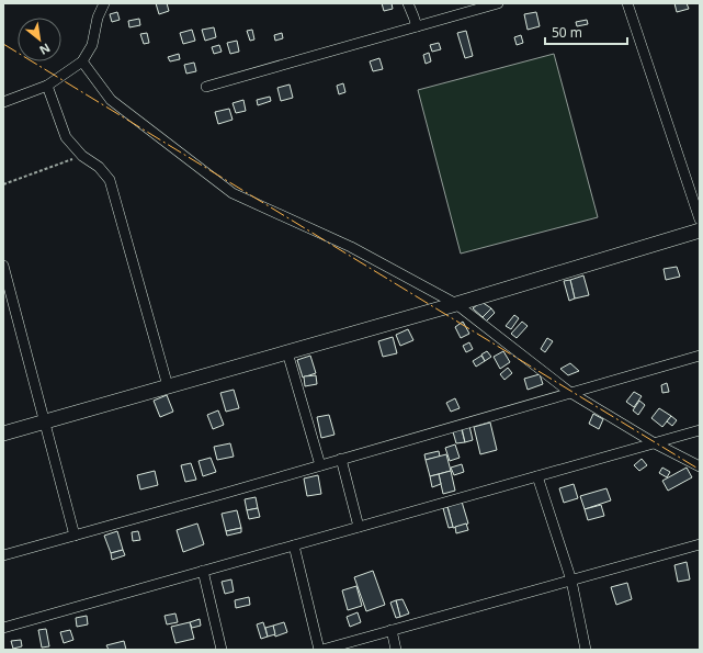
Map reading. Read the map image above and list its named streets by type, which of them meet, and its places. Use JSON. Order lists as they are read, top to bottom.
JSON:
{
  "scale_bar": "50 m",
  "north": "bottom right"
}
